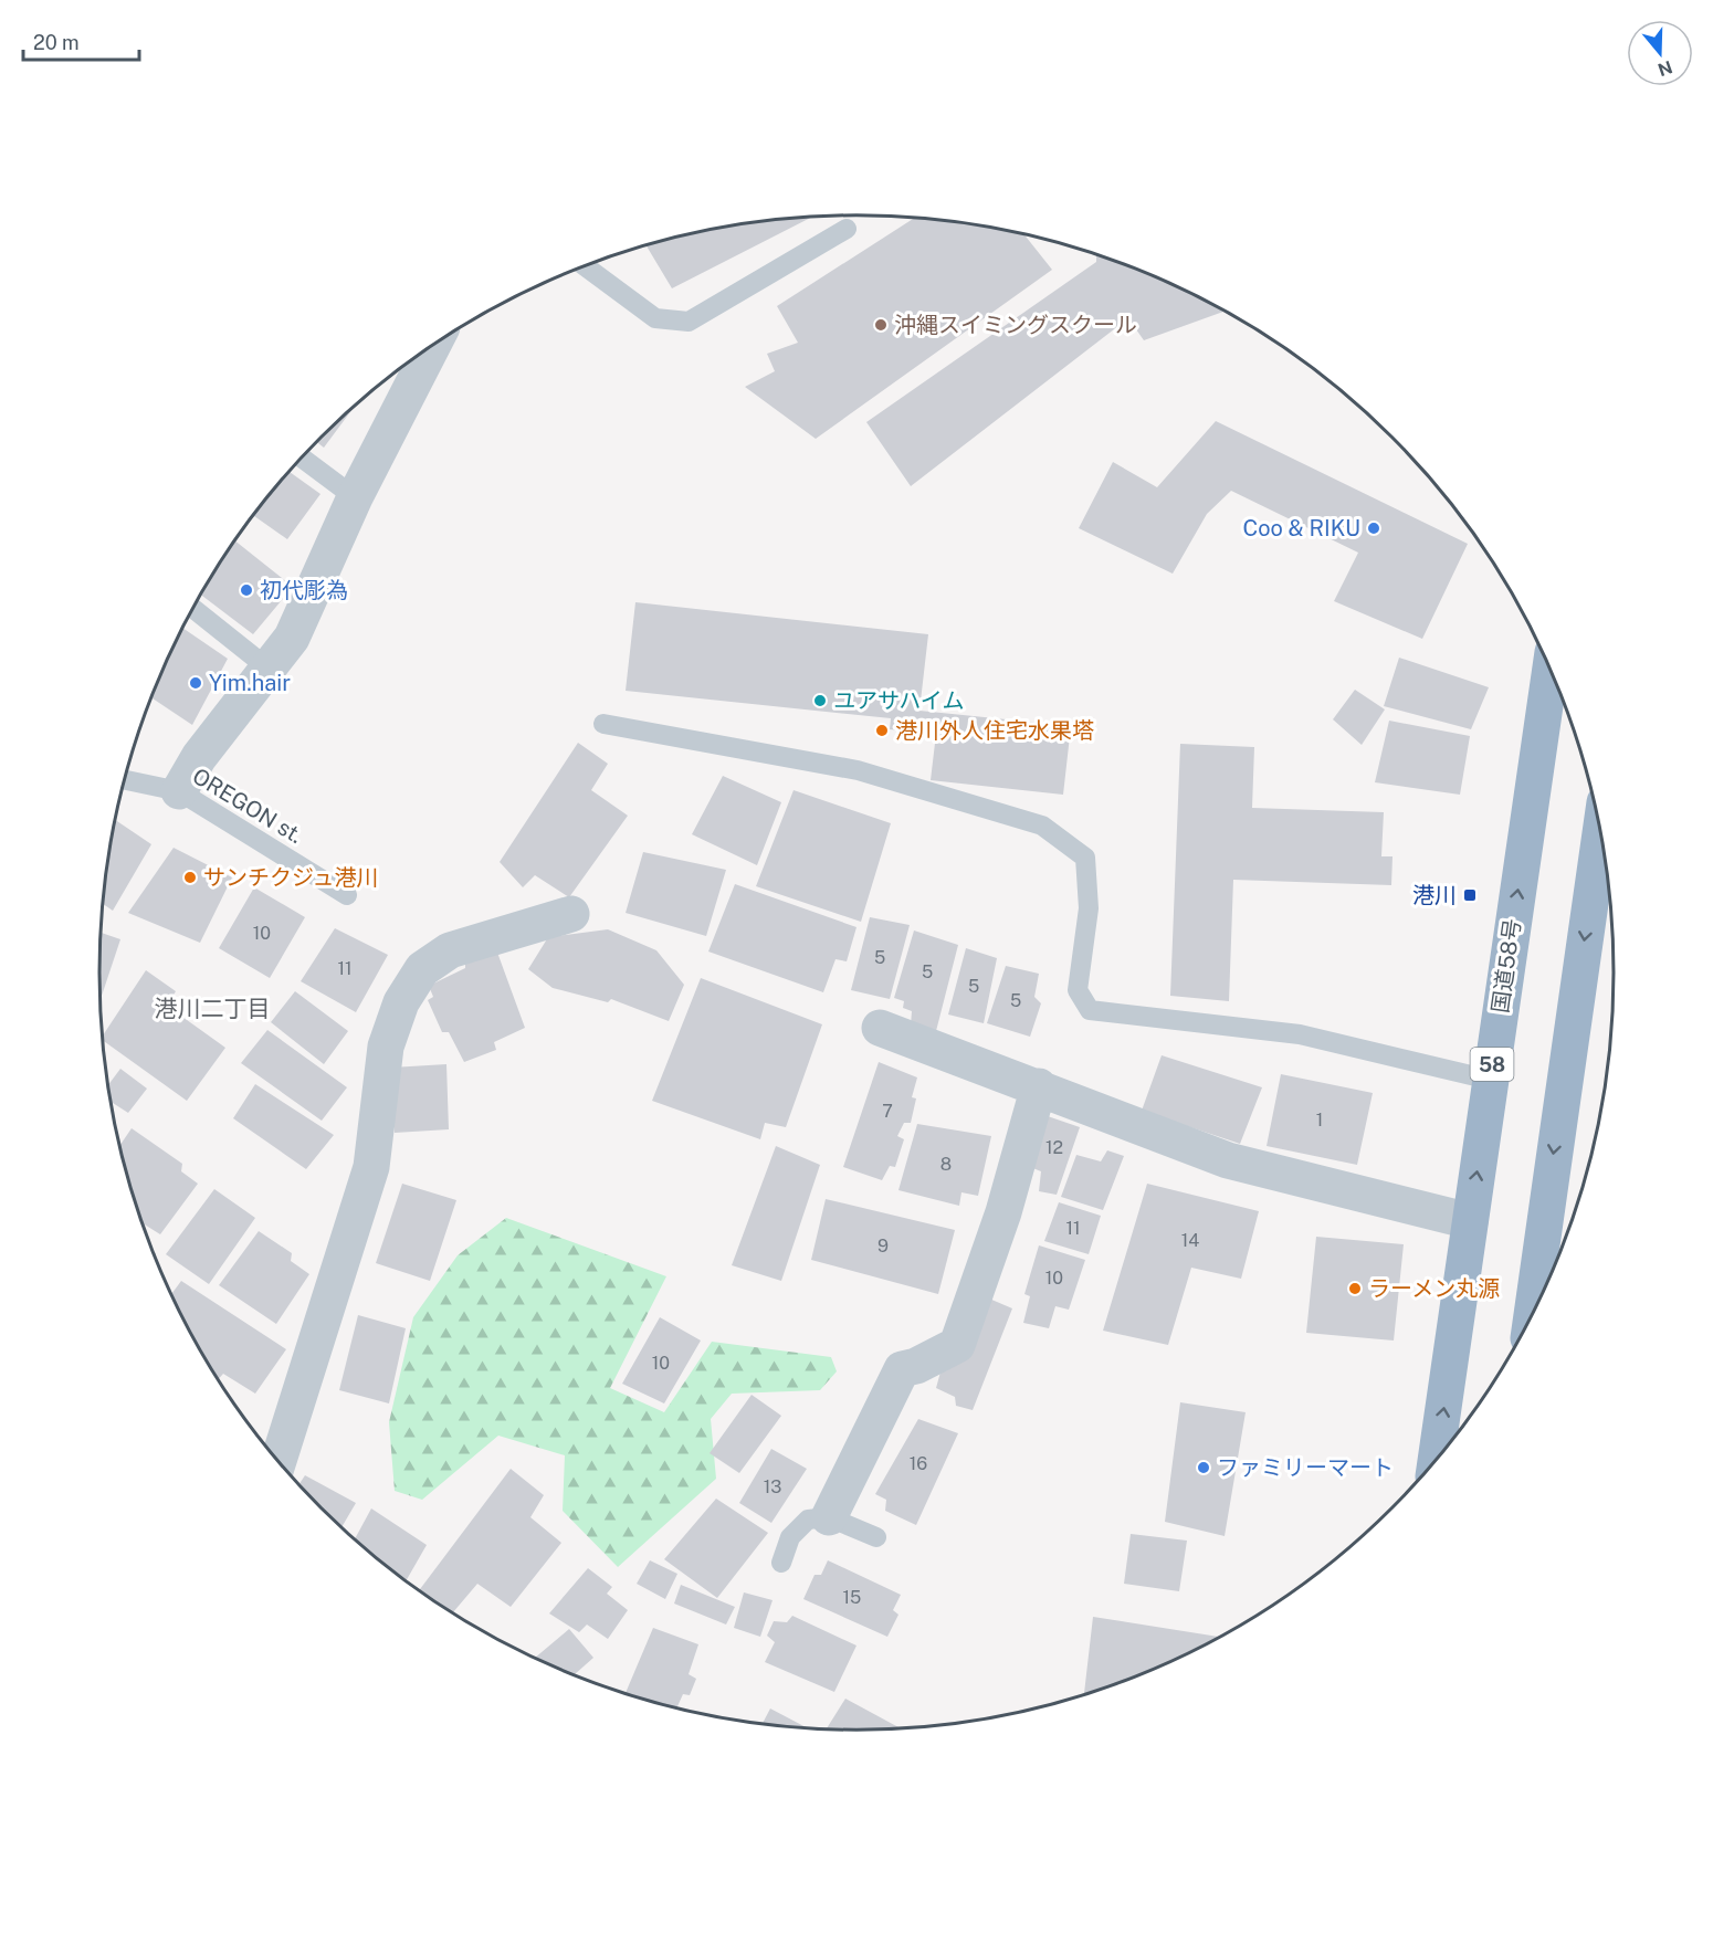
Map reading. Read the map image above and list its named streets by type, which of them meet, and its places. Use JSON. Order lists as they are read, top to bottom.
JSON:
{
  "streets": {
    "highway": ["国道58号", "58"],
    "lane": ["OREGON st."]
  },
  "districts": ["港川二丁目"],
  "places": {
    "other": [
      "沖縄スイミングスクール",
      "Coo & RIKU",
      "初代彫為",
      "Yim.hair",
      "ユアサハイム",
      "港川外人住宅水果塔",
      "サンチクジュ港川",
      "ラーメン丸源",
      "ファミリーマート"
    ],
    "transit": ["港川"]
  },
  "house_numbers": [
    "10",
    "5",
    "11",
    "5",
    "5",
    "5",
    "7",
    "1",
    "12",
    "8",
    "11",
    "14",
    "9",
    "10",
    "10",
    "16",
    "13",
    "15"
  ],
  "scale_bar": "20 m",
  "north": "bottom"
}
